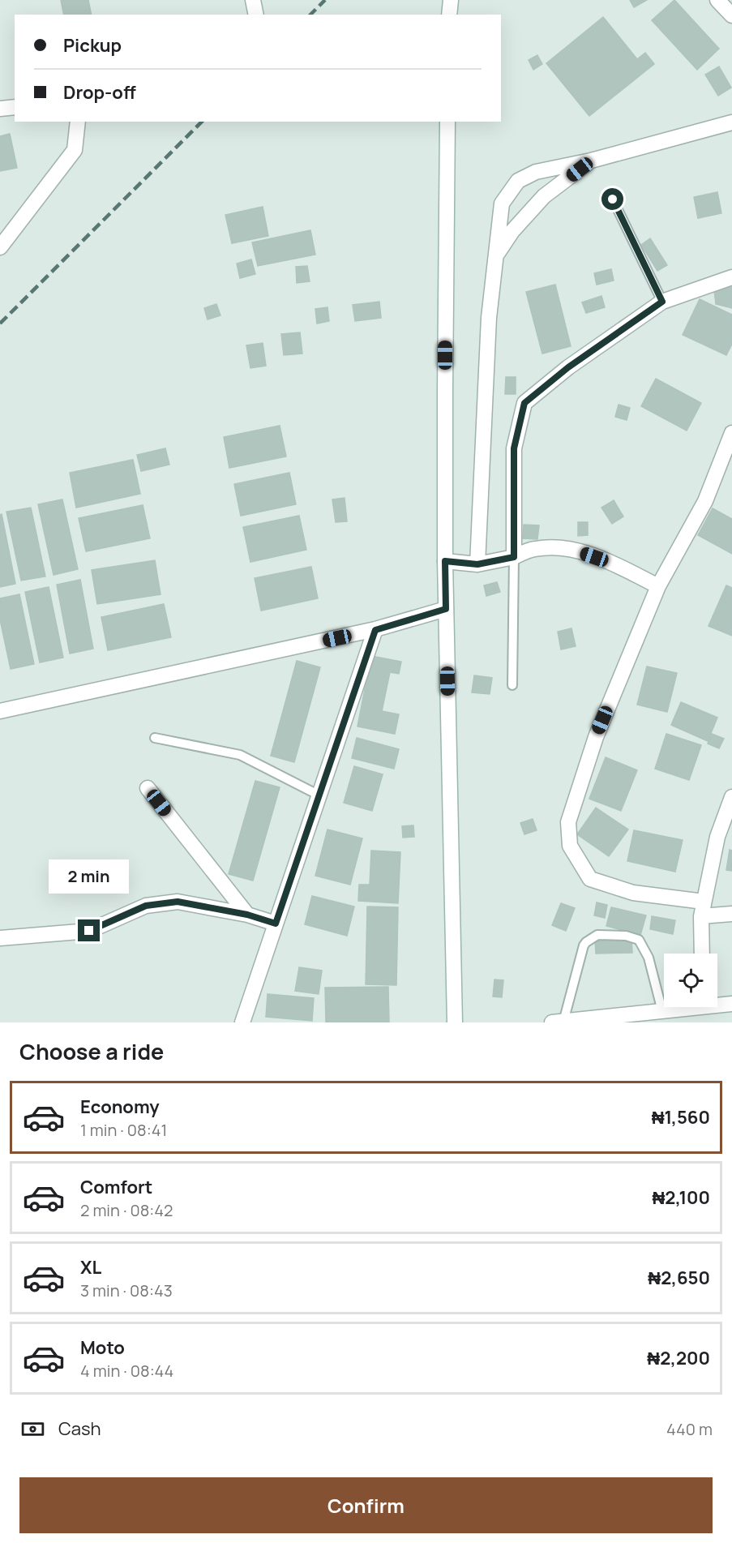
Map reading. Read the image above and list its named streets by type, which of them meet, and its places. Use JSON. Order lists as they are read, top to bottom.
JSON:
{
  "page": {
    "banner": ["Pickup", "Drop-off"],
    "bubble": "2 min",
    "heading": "Choose a ride",
    "list": [
      {
        "name": "Economy",
        "note": "1 min · 08:41",
        "value": "₦1,560"
      },
      {
        "name": "Comfort",
        "note": "2 min · 08:42",
        "value": "₦2,100"
      },
      {
        "name": "XL",
        "note": "3 min · 08:43",
        "value": "₦2,650"
      },
      {
        "name": "Moto",
        "note": "4 min · 08:44",
        "value": "₦2,200"
      }
    ],
    "pay": ["Cash", "440 m"],
    "buttons": "Confirm"
  }
}
